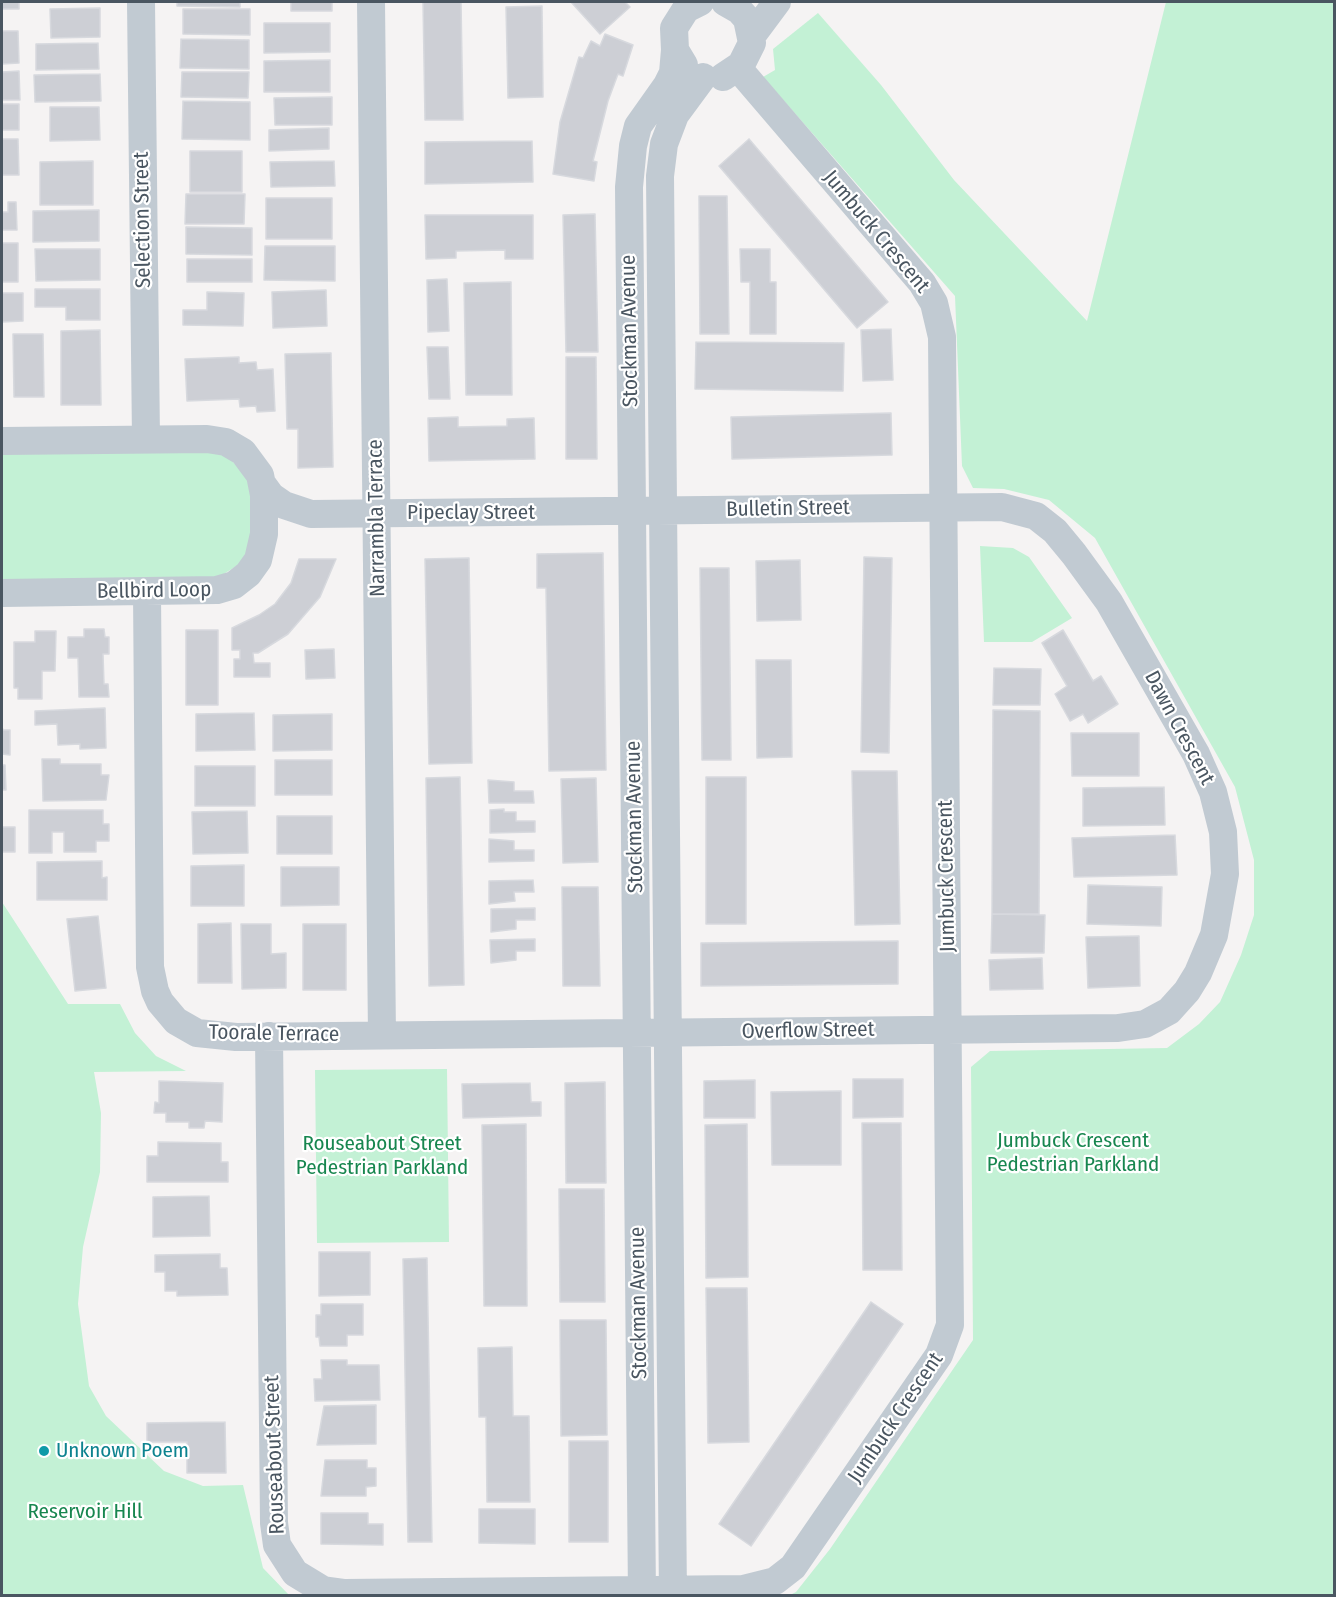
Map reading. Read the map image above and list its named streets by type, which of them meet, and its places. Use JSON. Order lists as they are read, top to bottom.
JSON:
{
  "streets": {
    "street": [
      "Selection Street",
      "Jumbuck Crescent",
      "Stockman Avenue",
      "Bulletin Street",
      "Pipeclay Street",
      "Narrambla Terrace",
      "Bellbird Loop",
      "Dawn Crescent",
      "Overflow Street",
      "Toorale Terrace",
      "Rouseabout Street"
    ]
  },
  "crossings": [
    ["Selection Street", "Bellbird Loop"],
    ["Jumbuck Crescent", "Stockman Avenue"],
    ["Jumbuck Crescent", "Bulletin Street"],
    ["Jumbuck Crescent", "Dawn Crescent"],
    ["Jumbuck Crescent", "Overflow Street"],
    ["Jumbuck Crescent", "Rouseabout Street"],
    ["Stockman Avenue", "Bulletin Street"],
    ["Stockman Avenue", "Pipeclay Street"],
    ["Stockman Avenue", "Overflow Street"],
    ["Stockman Avenue", "Toorale Terrace"],
    ["Stockman Avenue", "Rouseabout Street"],
    ["Bulletin Street", "Pipeclay Street"],
    ["Bulletin Street", "Dawn Crescent"],
    ["Pipeclay Street", "Narrambla Terrace"],
    ["Pipeclay Street", "Bellbird Loop"],
    ["Narrambla Terrace", "Toorale Terrace"],
    ["Bellbird Loop", "Toorale Terrace"],
    ["Dawn Crescent", "Overflow Street"],
    ["Overflow Street", "Toorale Terrace"],
    ["Toorale Terrace", "Rouseabout Street"]
  ],
  "parks": ["Jumbuck Crescent Pedestrian Parkland", "Rouseabout Street Pedestrian Parkland", "Reservoir Hill"],
  "places": ["Unknown Poem"]
}
